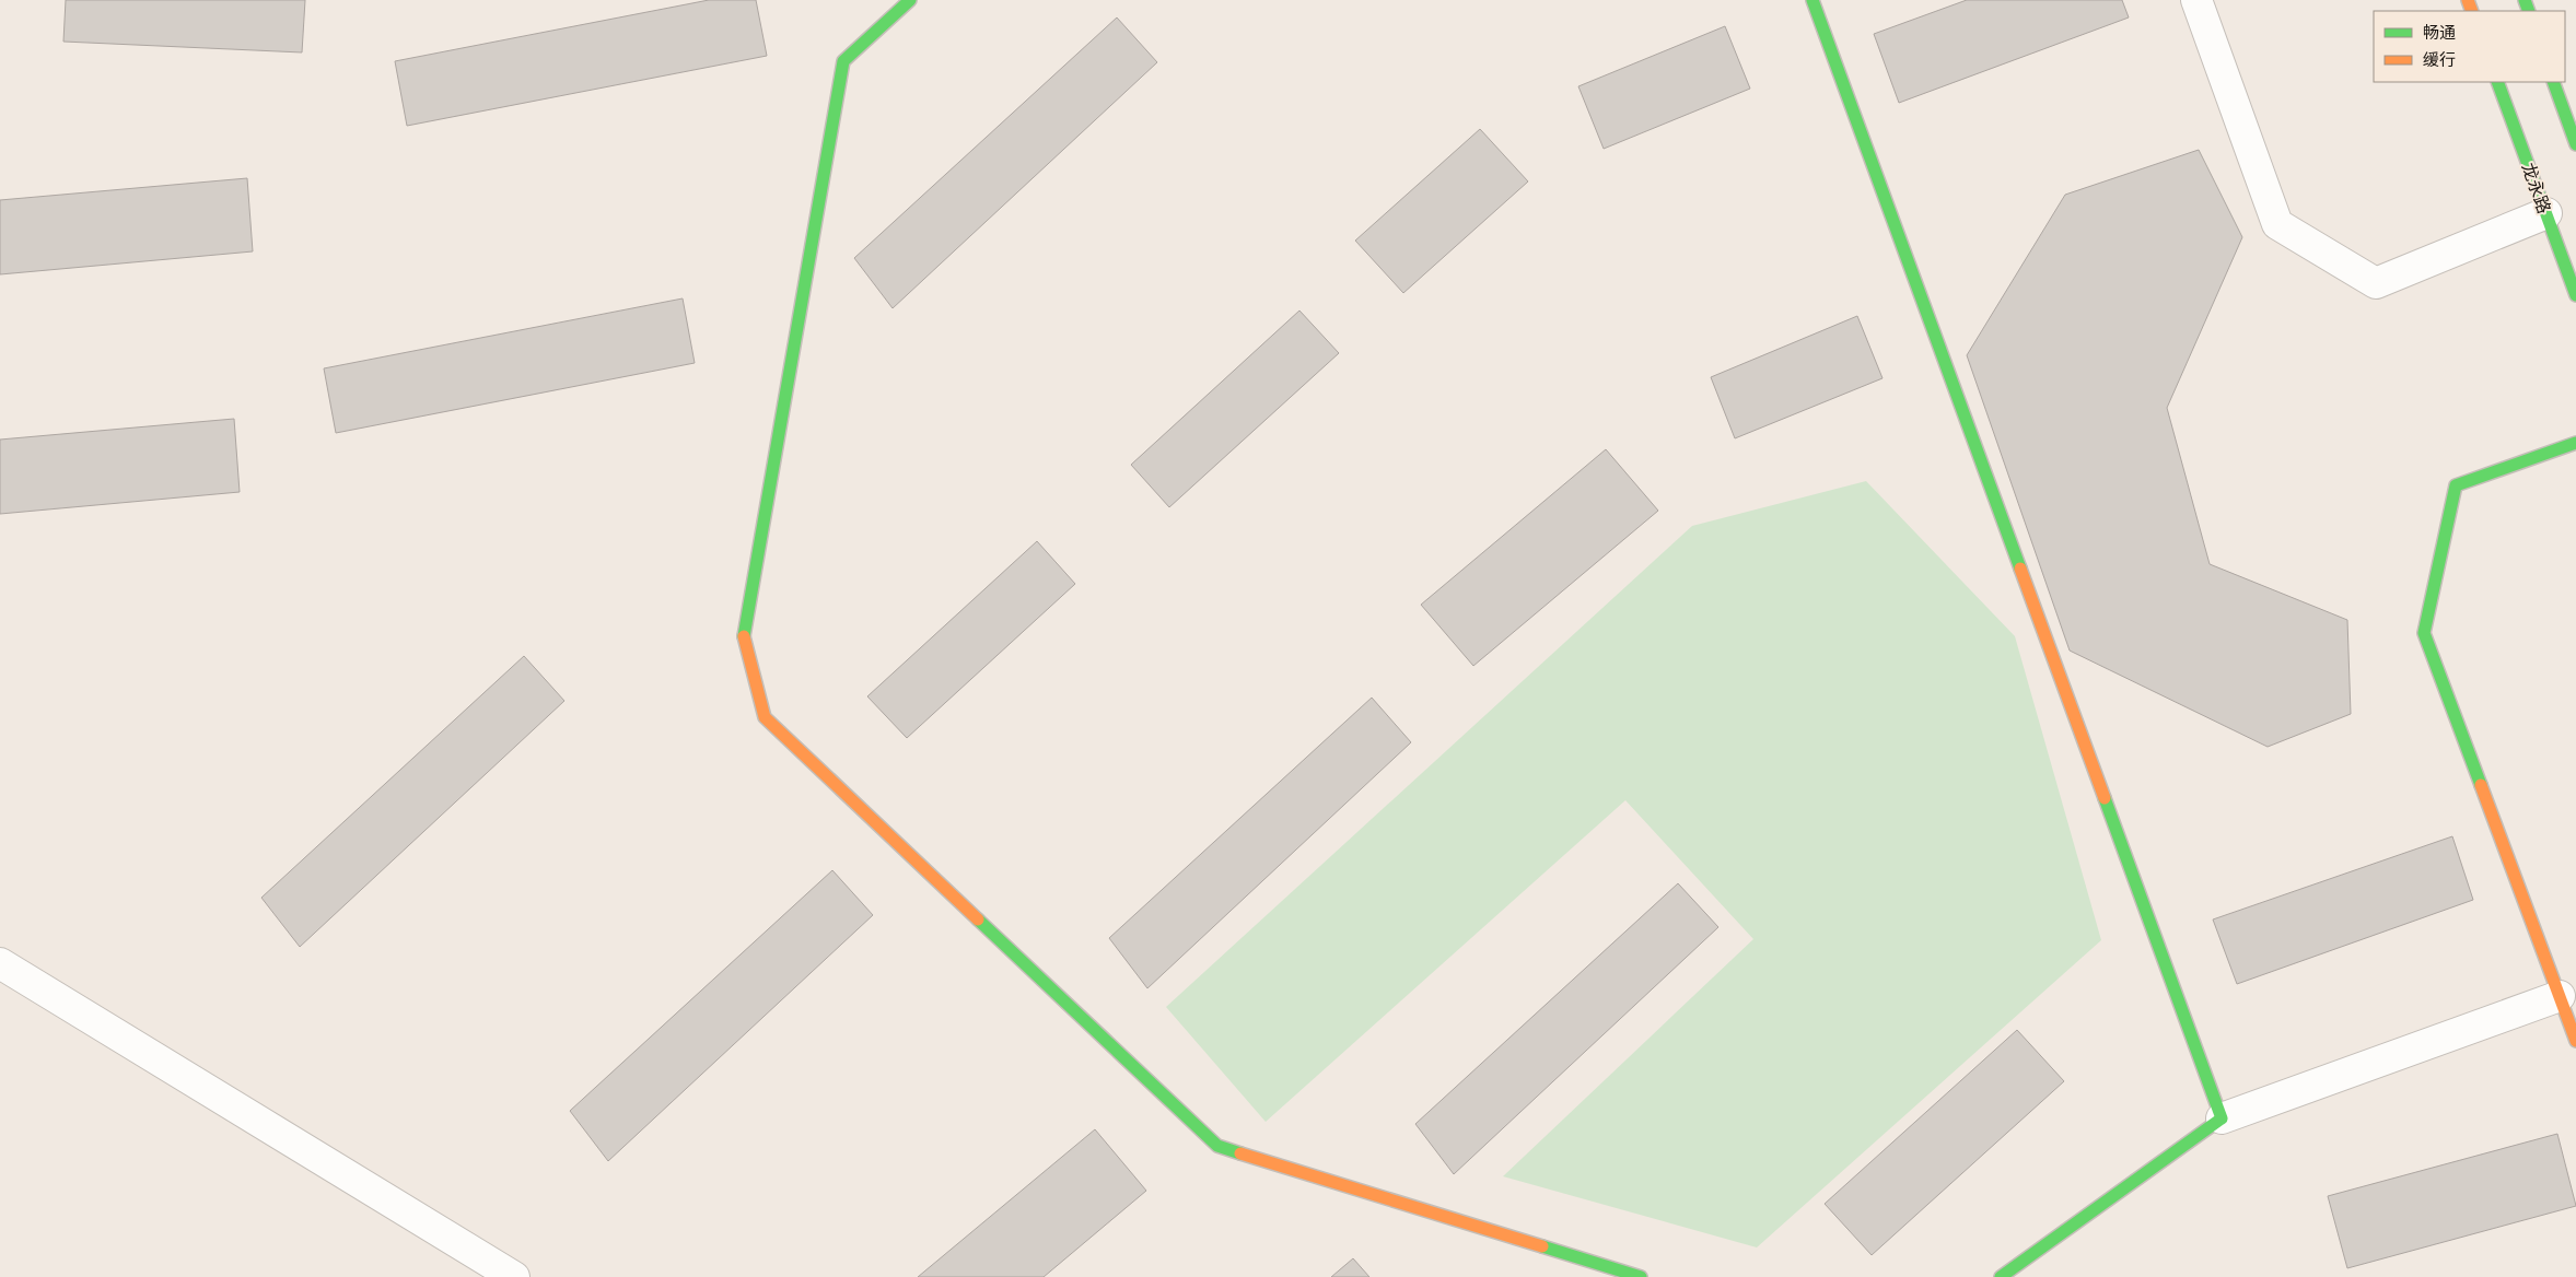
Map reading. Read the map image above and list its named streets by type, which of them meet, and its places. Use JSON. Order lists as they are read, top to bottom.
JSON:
{
  "streets": {
    "street": ["龙永路"]
  },
  "legend": ["畅通", "缓行"]
}
